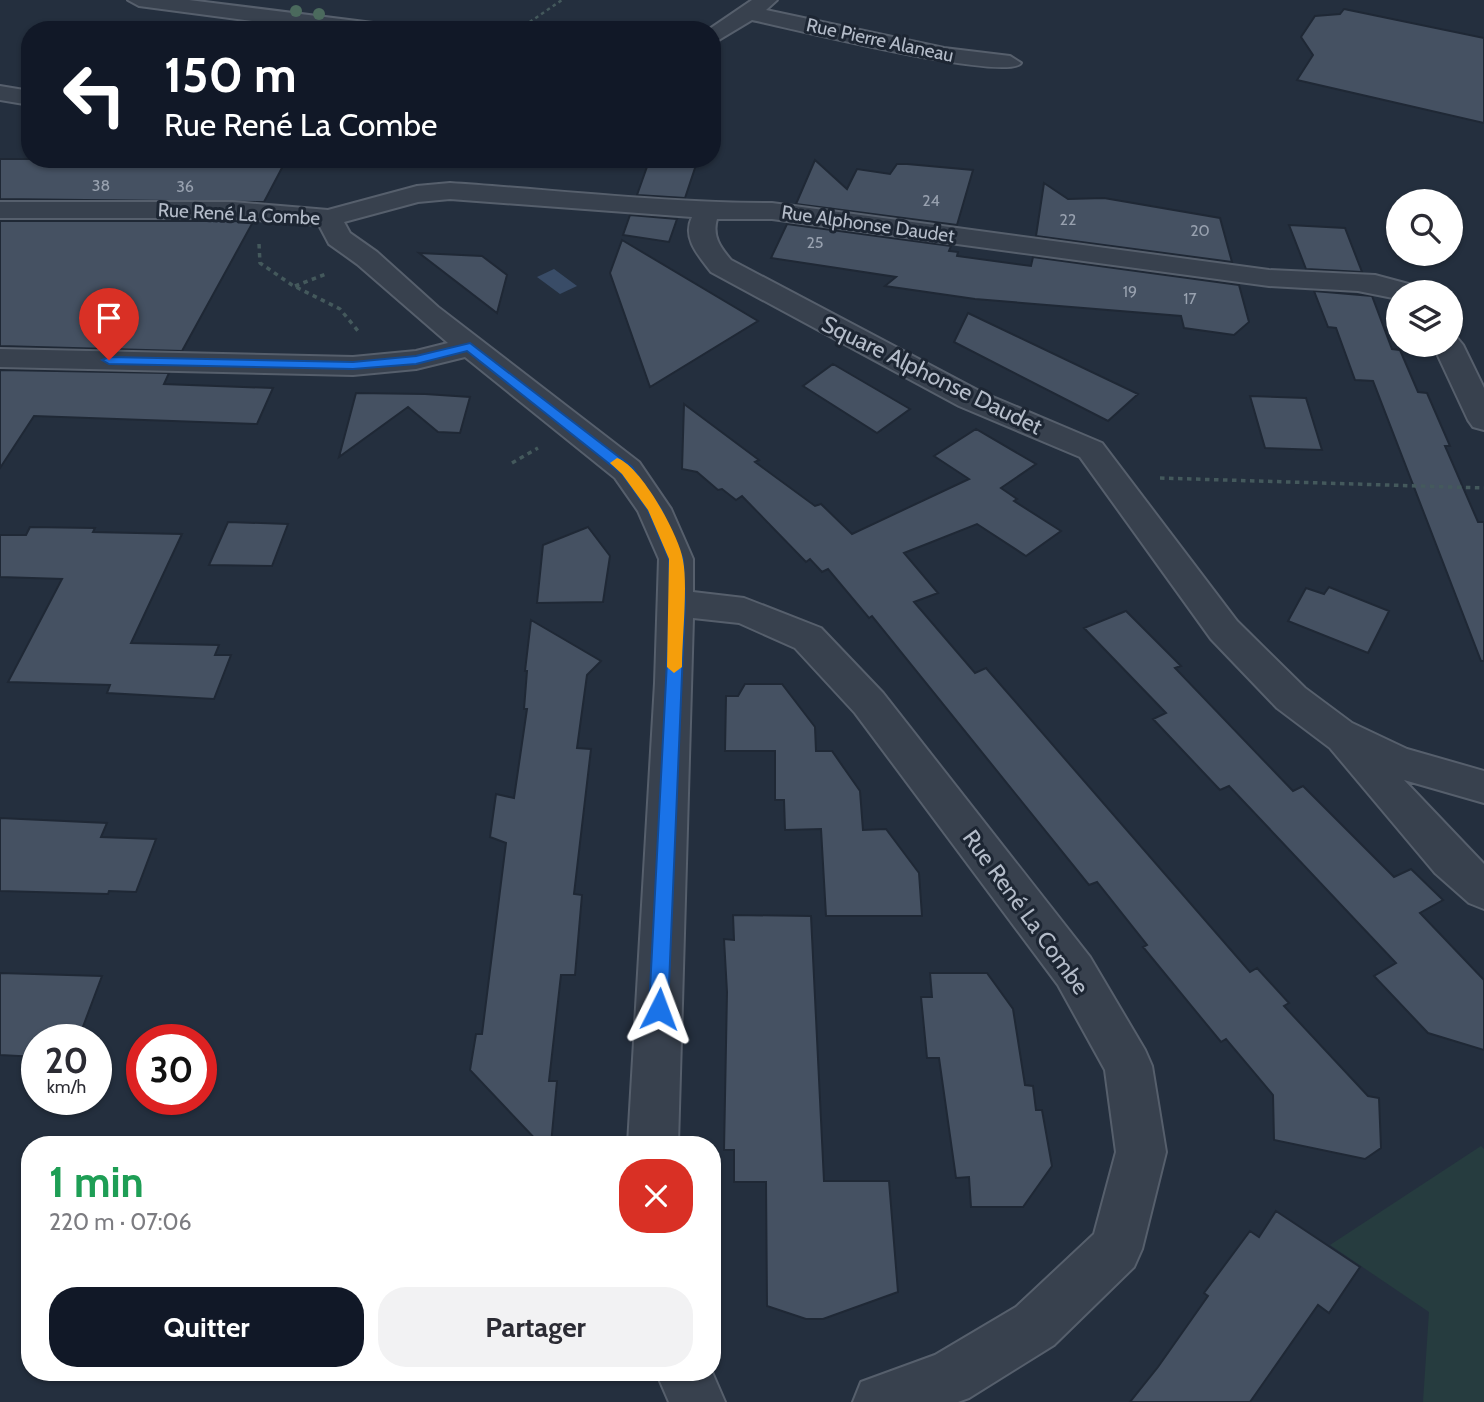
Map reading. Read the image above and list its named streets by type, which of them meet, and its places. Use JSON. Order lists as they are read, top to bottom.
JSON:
{
  "streets": {
    "street": [
      "Rue Pierre Alaneau",
      "Rue René La Combe",
      "Rue Alphonse Daudet",
      "Square Alphonse Daudet"
    ]
  },
  "crossings": [
    ["Rue René La Combe", "Rue Alphonse Daudet"],
    ["Rue Alphonse Daudet", "Square Alphonse Daudet"]
  ],
  "house_numbers": [
    "38",
    "36",
    "24",
    "22",
    "20",
    "25",
    "19",
    "17"
  ],
  "page": {
    "turn": ["150 m", "Rue René La Combe"],
    "speed": "20 km/h",
    "limit": "30",
    "heading": ["1 min", "220 m · 07:06"],
    "buttons": ["Quitter", "Partager"]
  }
}
